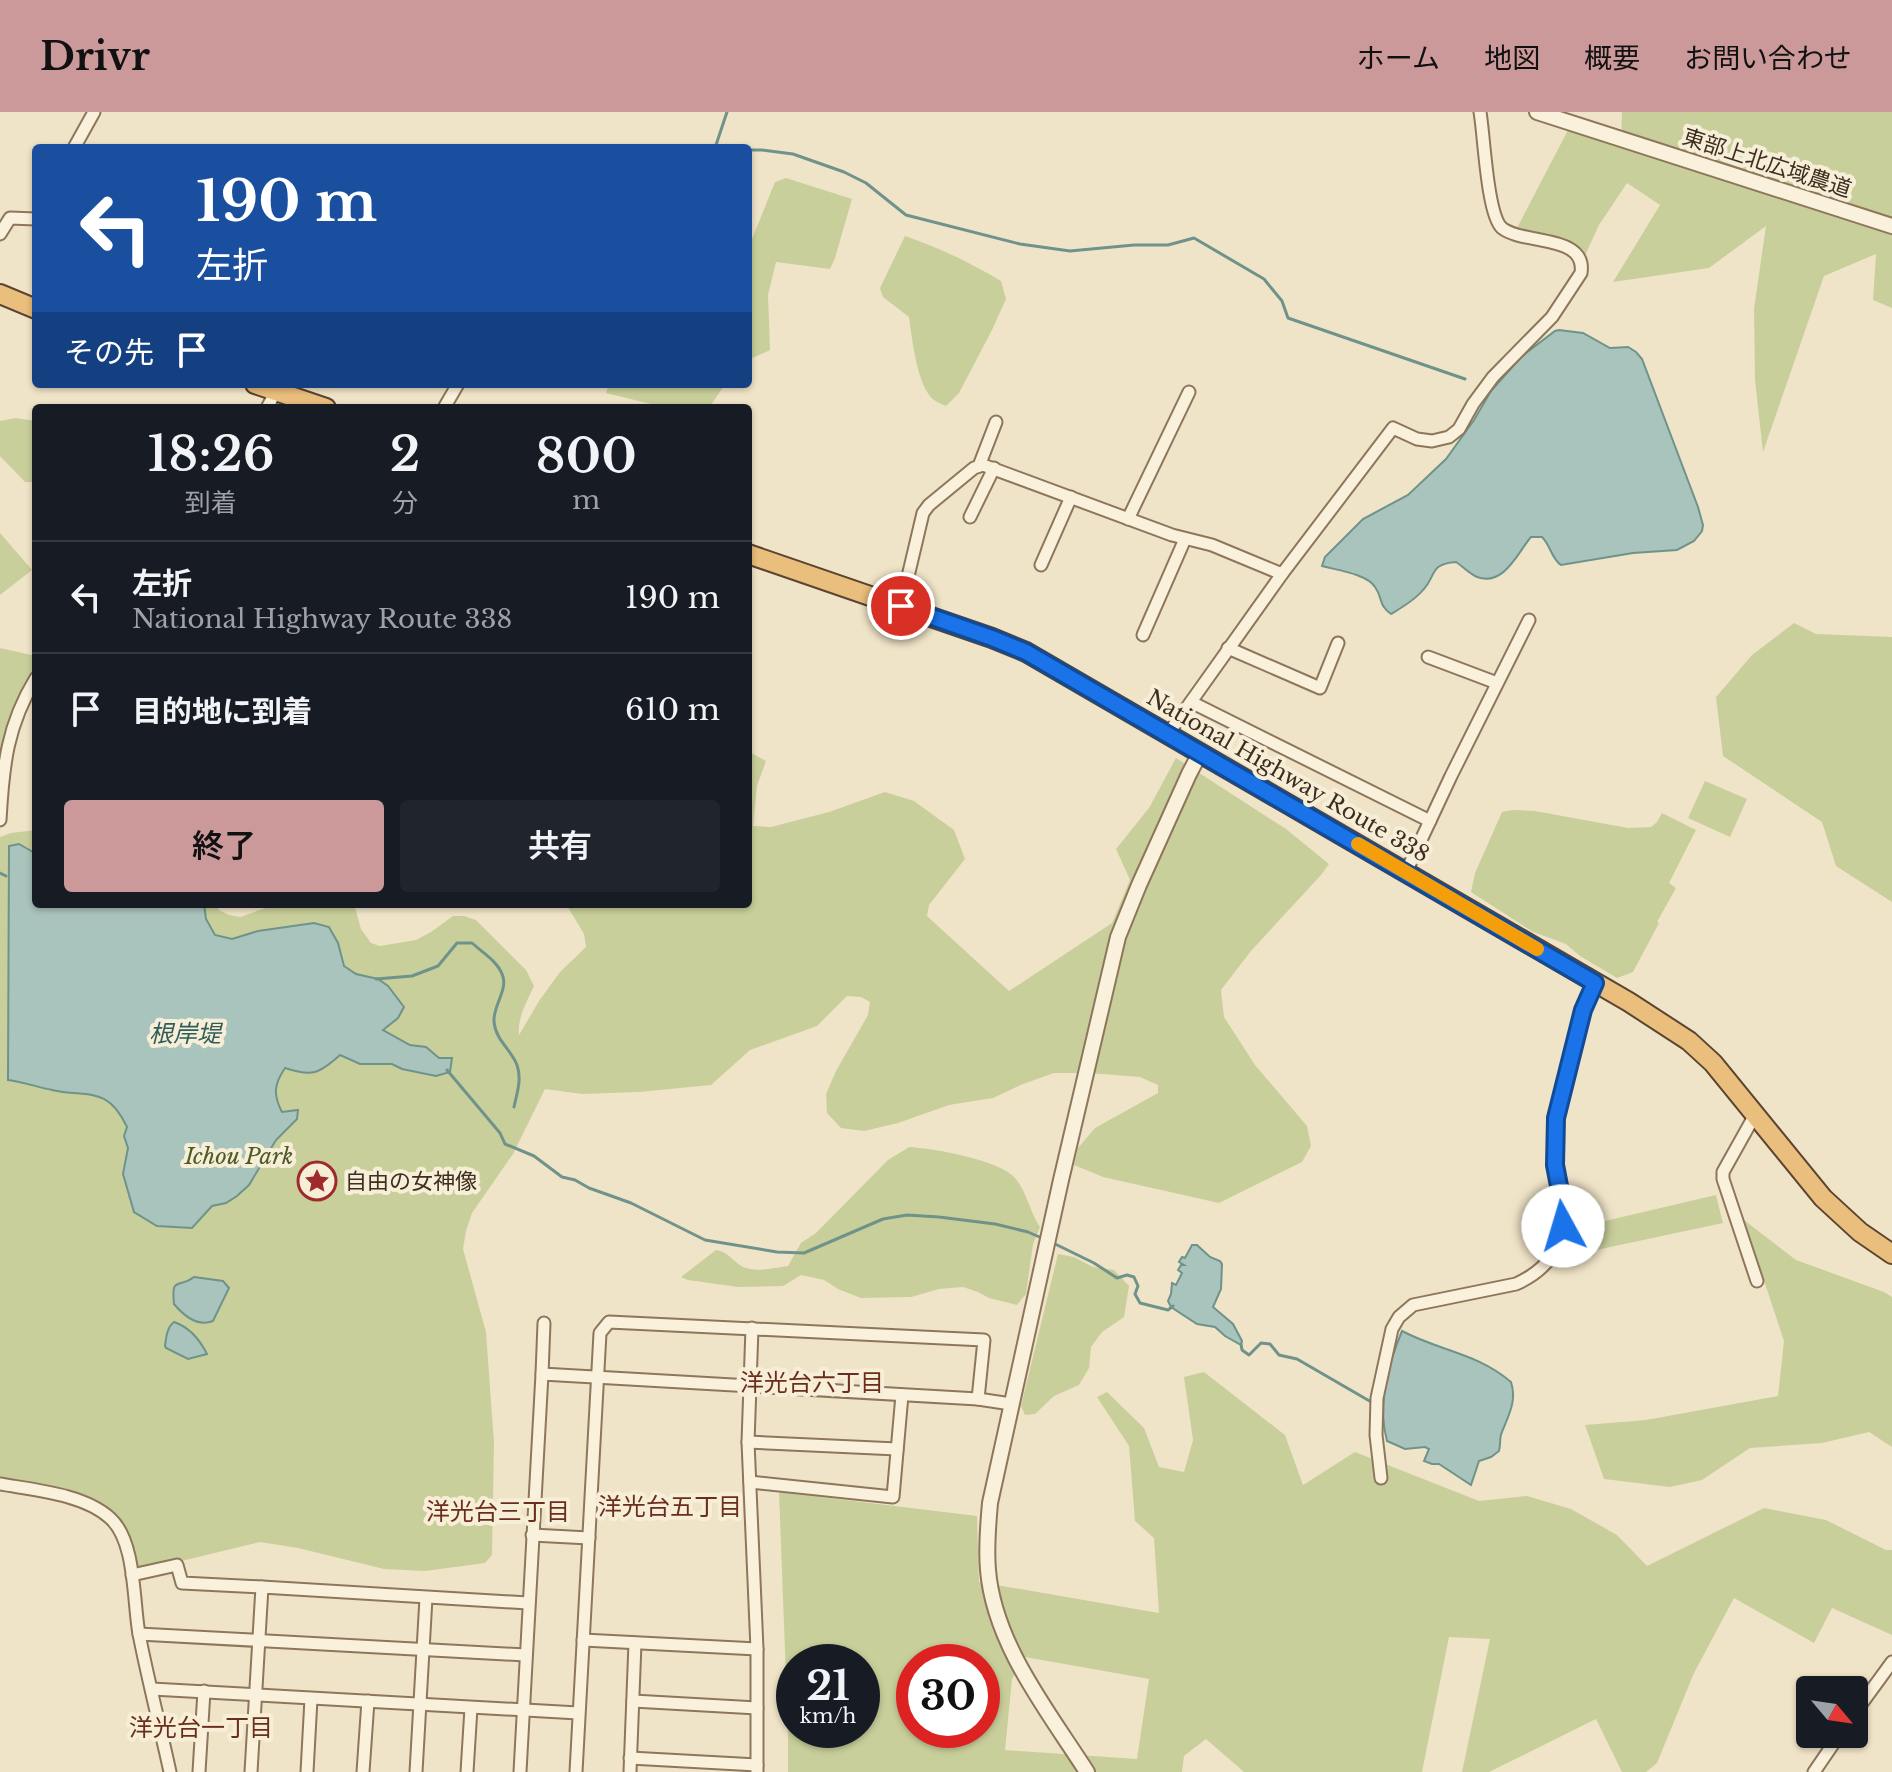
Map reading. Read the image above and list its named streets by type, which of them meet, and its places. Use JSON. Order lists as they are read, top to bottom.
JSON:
{
  "streets": {
    "highway": ["National Highway Route 338"],
    "street": ["東部上北広域農道"]
  },
  "districts": [
    "洋光台六丁目",
    "洋光台五丁目",
    "洋光台三丁目",
    "洋光台一丁目"
  ],
  "water": ["根岸堤"],
  "parks": ["Ichou Park"],
  "places": {
    "place": ["自由の女神像"]
  },
  "north": "bottom right",
  "page": {
    "header": "Drivr",
    "nav": [
      "ホーム",
      "地図",
      "概要",
      "お問い合わせ"
    ],
    "turn": ["190 m", "左折"],
    "then": "その先",
    "eta": [
      "18:26",
      "到着",
      "2",
      "分",
      "800",
      "m"
    ],
    "list": [
      {
        "name": "左折",
        "note": "National Highway Route 338",
        "value": "190 m"
      },
      {
        "name": "目的地に到着",
        "value": "610 m"
      }
    ],
    "buttons": ["終了", "共有"],
    "speed": "21 km/h",
    "limit": "30"
  }
}
